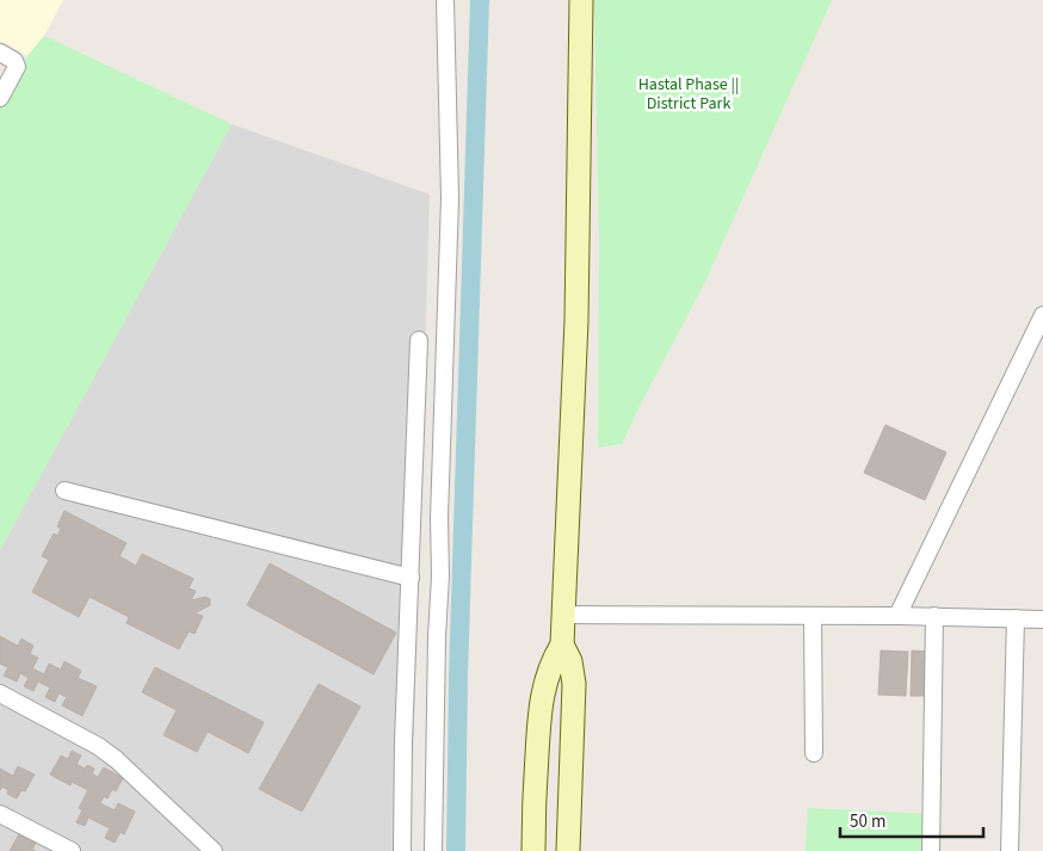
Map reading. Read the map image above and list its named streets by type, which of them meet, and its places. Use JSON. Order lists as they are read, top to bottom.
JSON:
{
  "parks": ["Hastal Phase || District Park"],
  "scale_bar": "50 m"
}
